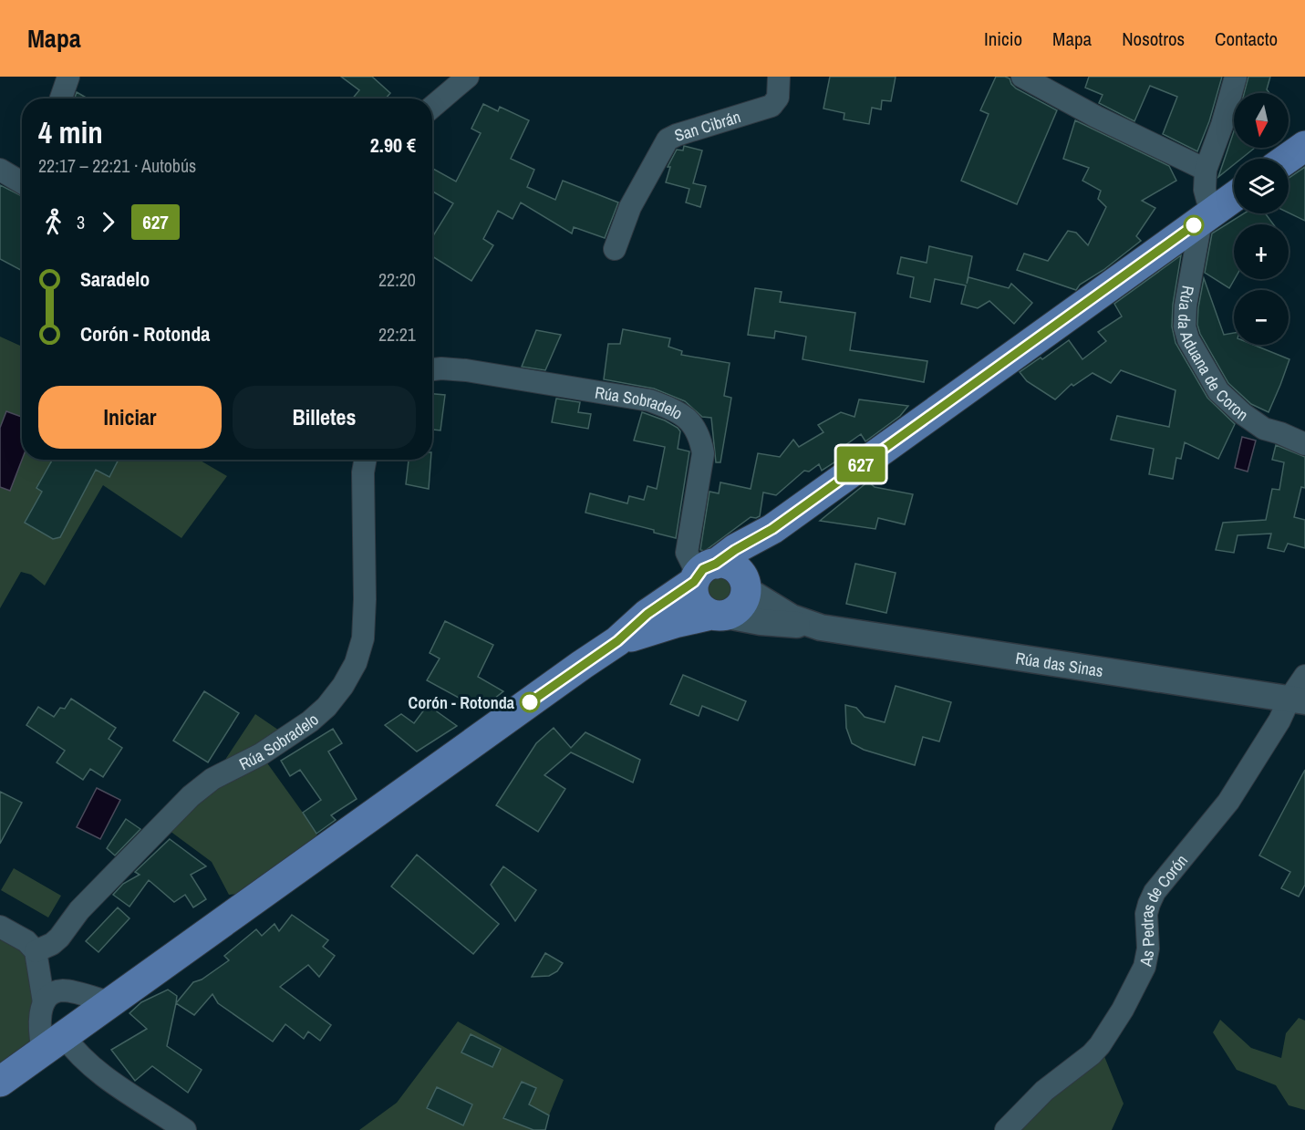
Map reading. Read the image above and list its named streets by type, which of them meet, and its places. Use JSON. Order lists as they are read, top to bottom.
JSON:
{
  "streets": {
    "street": [
      "San Cibrán",
      "Rúa da Aduana de Coron",
      "Rúa Sobradelo",
      "Rúa das Sinas",
      "As Pedras de Corón"
    ]
  },
  "crossings": [
    ["Rúa Sobradelo", "Rúa das Sinas"],
    ["Rúa das Sinas", "As Pedras de Corón"]
  ],
  "places": ["Corón - Rotonda"],
  "lines": ["bus line 627"],
  "north": "bottom",
  "page": {
    "header": "Mapa",
    "nav": [
      "Inicio",
      "Mapa",
      "Nosotros",
      "Contacto"
    ],
    "on_map": "627",
    "map_buttons": ["+", "−"],
    "heading": ["4 min", "22:17 – 22:21 · Autobús", "2.90 €"],
    "legs": ["3", "627"],
    "list": [
      {
        "name": "Saradelo",
        "value": "22:20"
      },
      {
        "name": "Corón - Rotonda",
        "value": "22:21"
      }
    ],
    "buttons": ["Iniciar", "Billetes"]
  }
}
